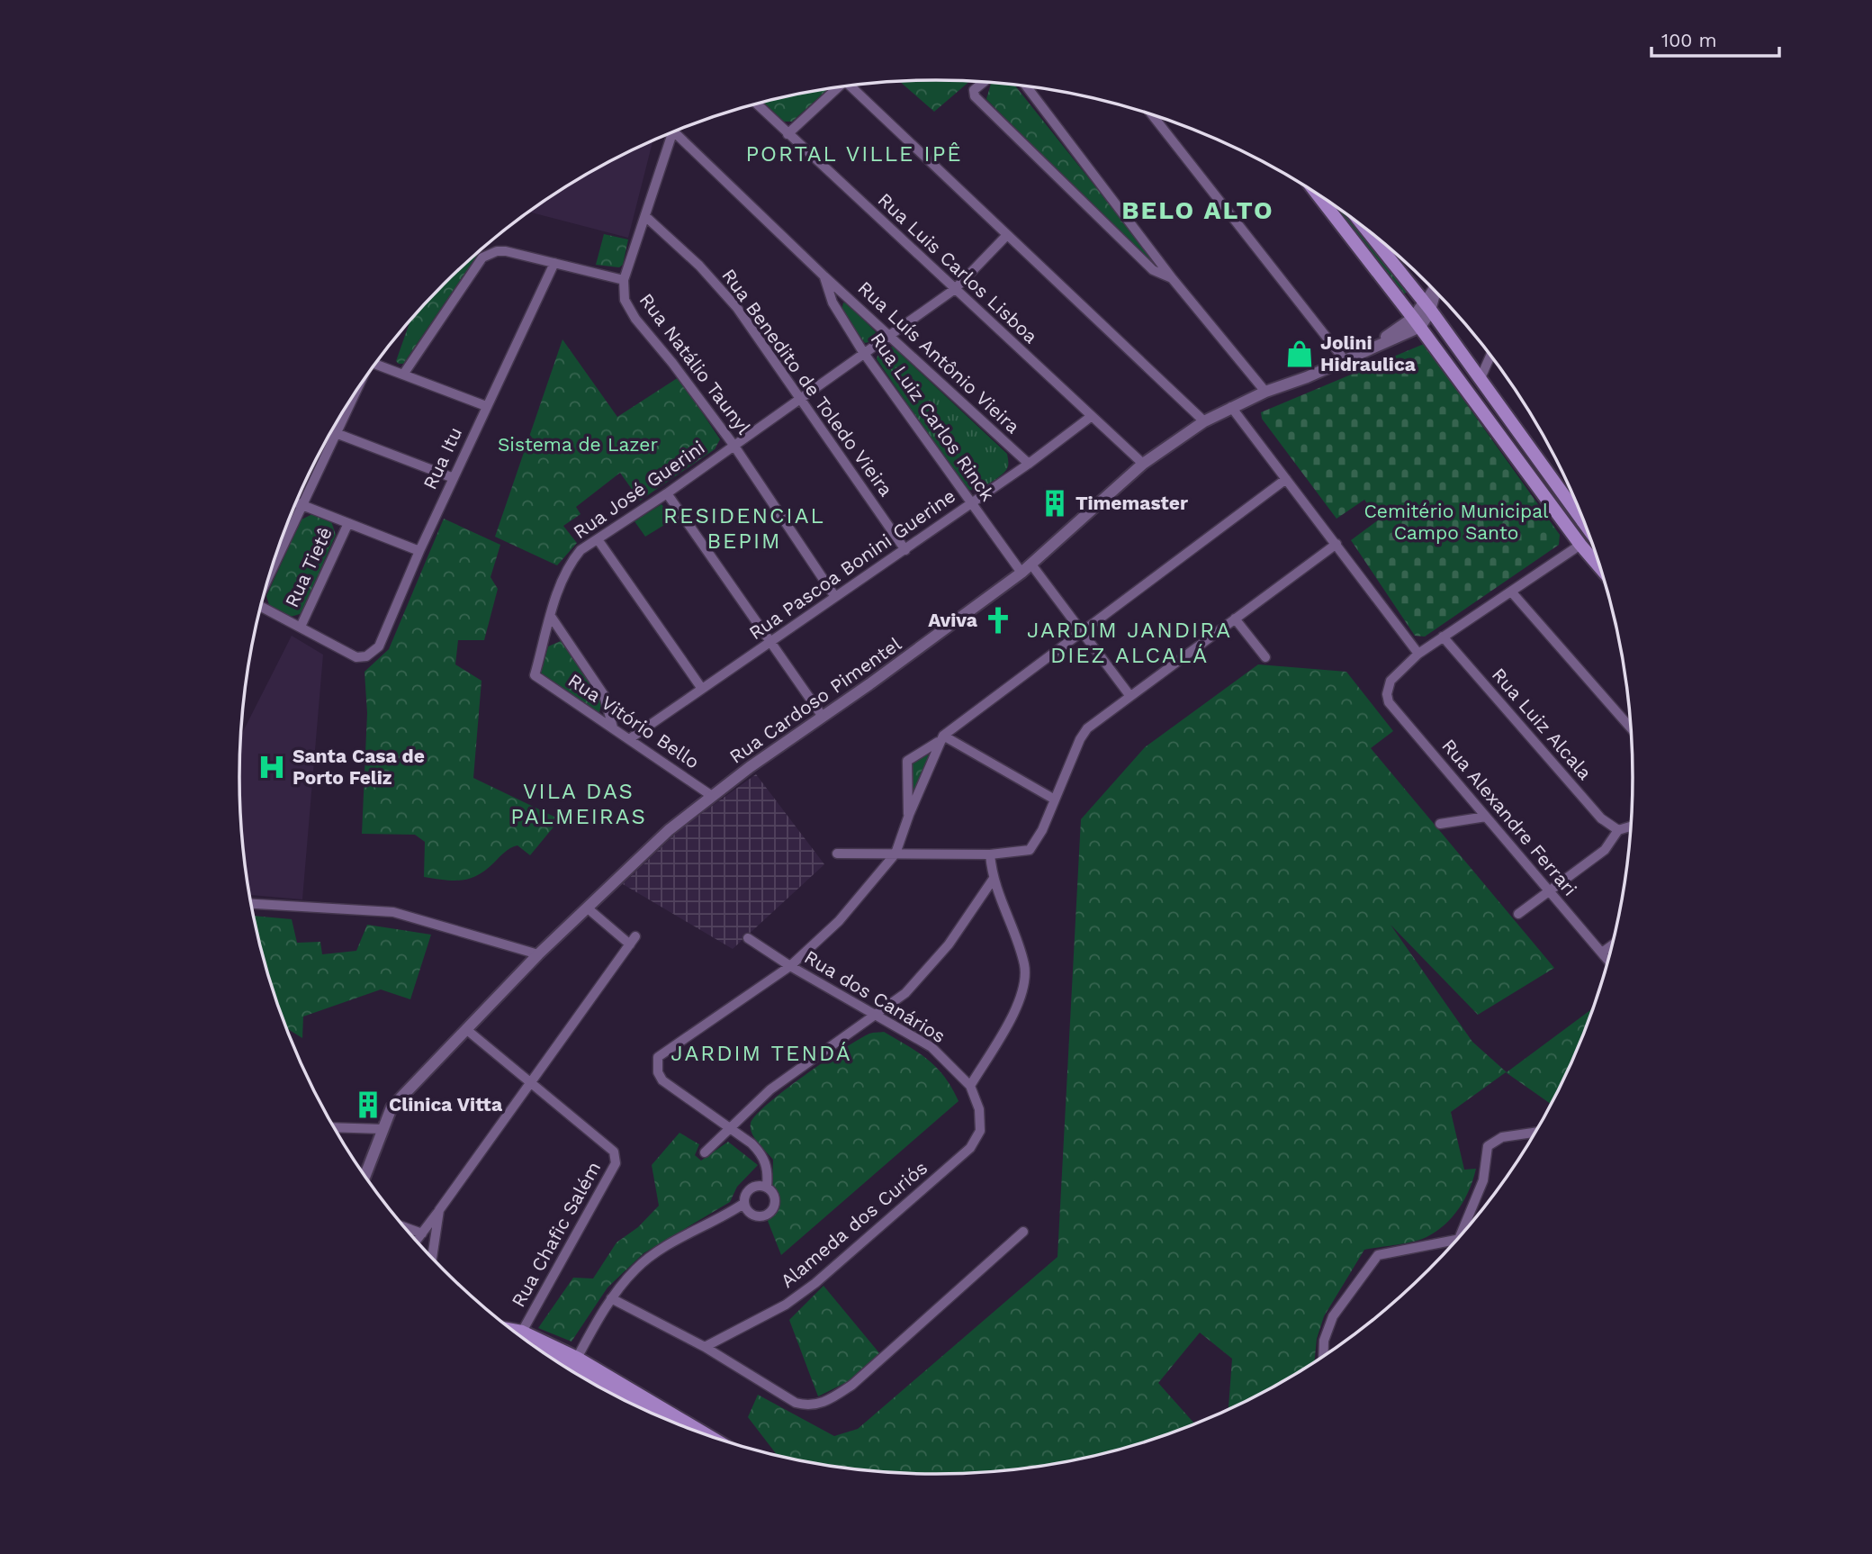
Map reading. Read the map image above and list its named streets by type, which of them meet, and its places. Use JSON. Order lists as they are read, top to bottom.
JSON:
{
  "streets": {
    "street": [
      "Rua Luis Carlos Lisboa",
      "Rua Luís Antônio Vieira",
      "Rua Natálio Taunyl",
      "Rua Benedito de Toledo Vieira",
      "Rua Luiz Carlos Rinck",
      "Rua Itu",
      "Rua José Guerini",
      "Rua Pascoa Bonini Guerine",
      "Rua Tietê",
      "Rua Cardoso Pimentel",
      "Rua Vitório Bello",
      "Rua Luiz Alcala",
      "Rua Alexandre Ferrari",
      "Rua dos Canários",
      "Alameda dos Curiós",
      "Rua Chafic Salém"
    ]
  },
  "crossings": [
    ["Rua Luis Carlos Lisboa", "Rua José Guerini"],
    ["Rua Luis Carlos Lisboa", "Rua Pascoa Bonini Guerine"],
    ["Rua Luis Carlos Lisboa", "Rua Cardoso Pimentel"],
    ["Rua Luís Antônio Vieira", "Rua Luiz Carlos Rinck"],
    ["Rua Luís Antônio Vieira", "Rua José Guerini"],
    ["Rua Luís Antônio Vieira", "Rua Pascoa Bonini Guerine"],
    ["Rua Natálio Taunyl", "Rua Benedito de Toledo Vieira"],
    ["Rua Natálio Taunyl", "Rua José Guerini"],
    ["Rua Natálio Taunyl", "Rua Pascoa Bonini Guerine"],
    ["Rua Benedito de Toledo Vieira", "Rua José Guerini"],
    ["Rua Benedito de Toledo Vieira", "Rua Pascoa Bonini Guerine"],
    ["Rua Luiz Carlos Rinck", "Rua José Guerini"],
    ["Rua Luiz Carlos Rinck", "Rua Pascoa Bonini Guerine"],
    ["Rua Luiz Carlos Rinck", "Rua Cardoso Pimentel"],
    ["Rua Itu", "Rua Tietê"],
    ["Rua José Guerini", "Rua Vitório Bello"],
    ["Rua Pascoa Bonini Guerine", "Rua Vitório Bello"],
    ["Rua Cardoso Pimentel", "Rua Vitório Bello"],
    ["Rua dos Canários", "Alameda dos Curiós"]
  ],
  "districts": [
    "PORTAL VILLE IPÊ",
    "BELO ALTO",
    "RESIDENCIAL BEPIM",
    "JARDIM JANDIRA DIEZ ALCALÁ",
    "VILA DAS PALMEIRAS",
    "JARDIM TENDÁ"
  ],
  "parks": ["Sistema de Lazer", "Cemitério Municipal Campo Santo"],
  "places": {
    "shop": ["Jolini Hidraulica"],
    "building": ["Timemaster", "Clinica Vitta"],
    "church": ["Aviva"],
    "hospital": ["Santa Casa de Porto Feliz"]
  },
  "scale_bar": "100 m"
}
